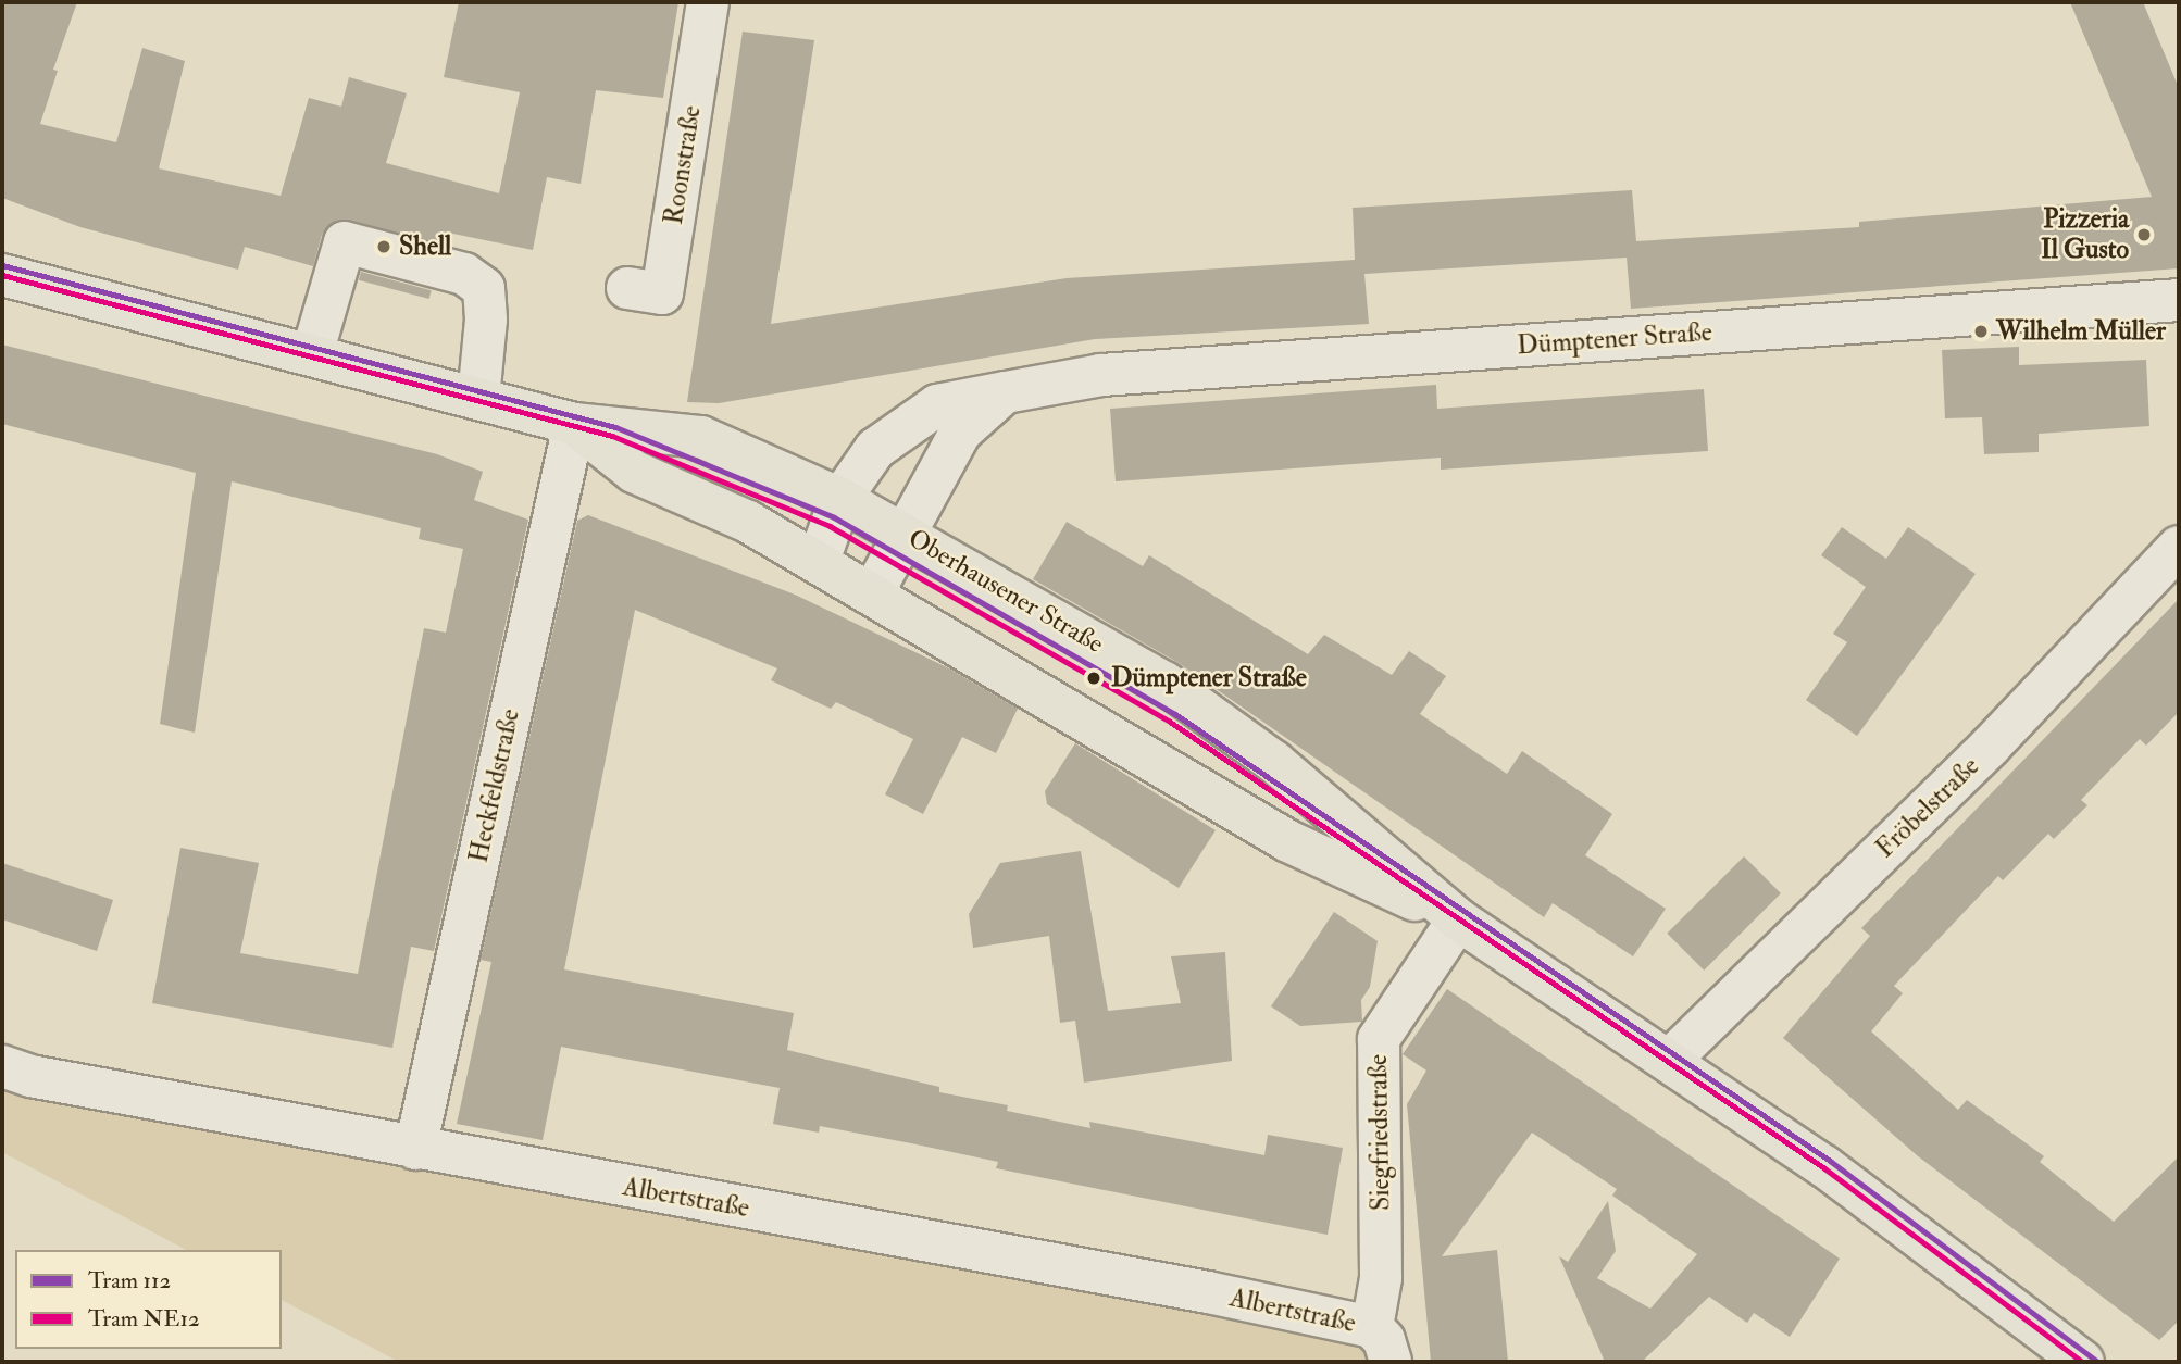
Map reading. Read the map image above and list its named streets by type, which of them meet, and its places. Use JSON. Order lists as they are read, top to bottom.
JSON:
{
  "streets": {
    "main road": ["Oberhausener Straße"],
    "street": [
      "Roonstraße",
      "Dümptener Straße",
      "Heckfeldstraße",
      "Fröbelstraße",
      "Siegfriedstraße",
      "Albertstraße"
    ]
  },
  "crossings": [
    ["Dümptener Straße", "Oberhausener Straße"],
    ["Oberhausener Straße", "Heckfeldstraße"],
    ["Oberhausener Straße", "Fröbelstraße"],
    ["Oberhausener Straße", "Siegfriedstraße"],
    ["Heckfeldstraße", "Albertstraße"],
    ["Siegfriedstraße", "Albertstraße"]
  ],
  "places": [
    "Pizzeria Il Gusto",
    "Shell",
    "Wilhelm Müller",
    "Dümptener Straße"
  ],
  "lines": ["tram line 112", "tram line NE12"],
  "legend": ["Tram 112", "Tram NE12"]
}
